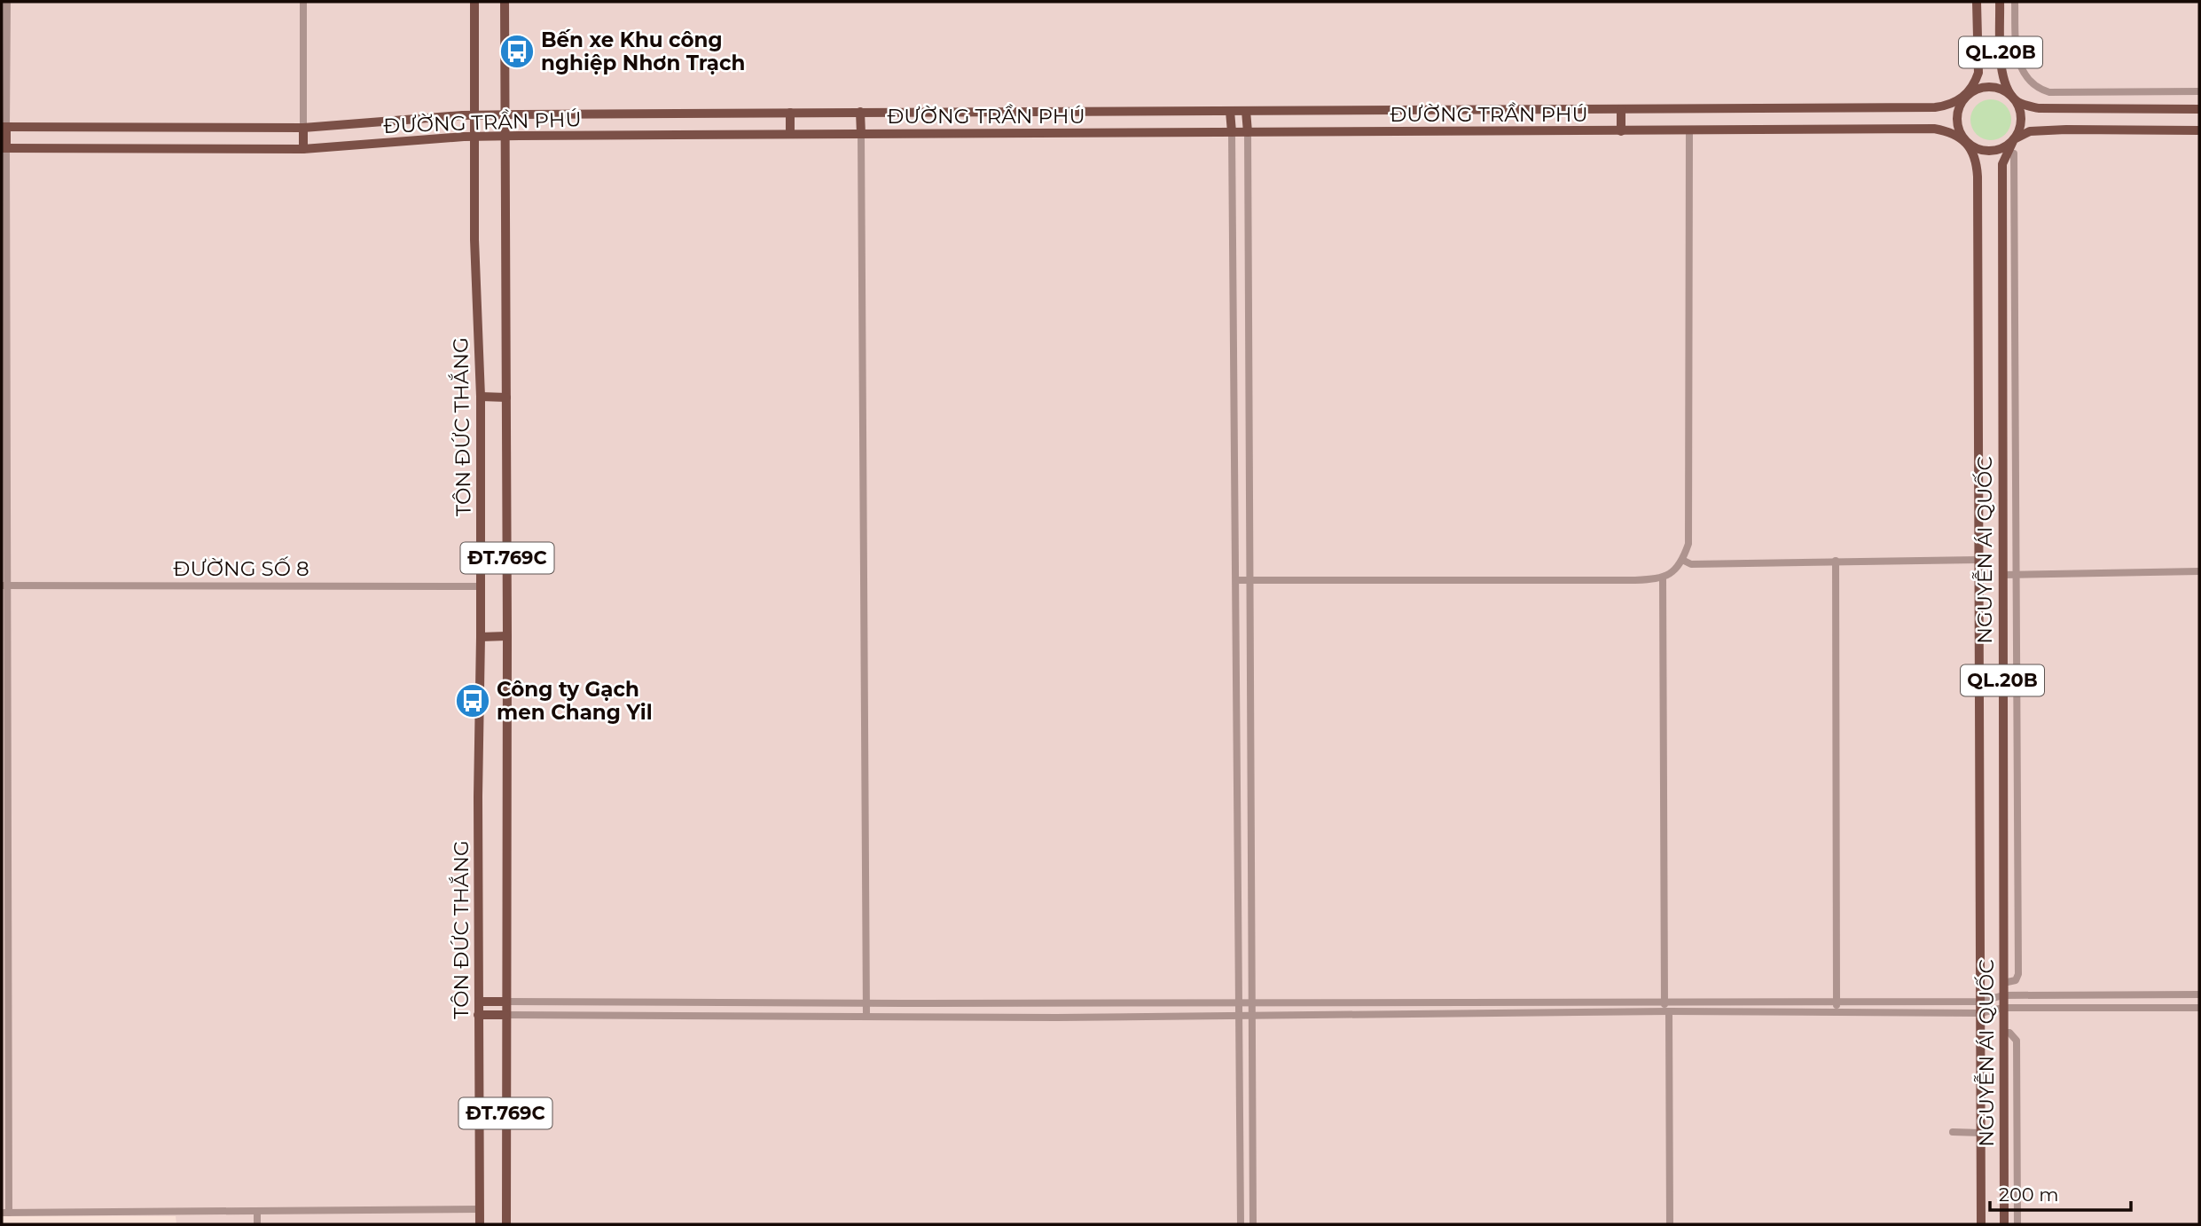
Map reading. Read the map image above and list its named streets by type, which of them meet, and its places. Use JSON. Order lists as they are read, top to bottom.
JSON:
{
  "streets": {
    "main road": [
      "QL.20B",
      "ĐƯỜNG TRẦN PHÚ",
      "TÔN ĐỨC THẮNG",
      "NGUYỄN ÁI QUỐC",
      "ĐT.769C"
    ],
    "street": ["ĐƯỜNG SỐ 8"]
  },
  "crossings": [
    ["QL.20B", "ĐƯỜNG TRẦN PHÚ"],
    ["QL.20B", "NGUYỄN ÁI QUỐC"],
    ["ĐƯỜNG TRẦN PHÚ", "TÔN ĐỨC THẮNG"],
    ["ĐƯỜNG TRẦN PHÚ", "NGUYỄN ÁI QUỐC"],
    ["ĐƯỜNG TRẦN PHÚ", "ĐT.769C"],
    ["TÔN ĐỨC THẮNG", "ĐƯỜNG SỐ 8"]
  ],
  "places": {
    "bus stop": ["Bến xe Khu công nghiệp Nhơn Trạch", "Công ty Gạch men Chang Yil"]
  },
  "scale_bar": "200 m"
}
